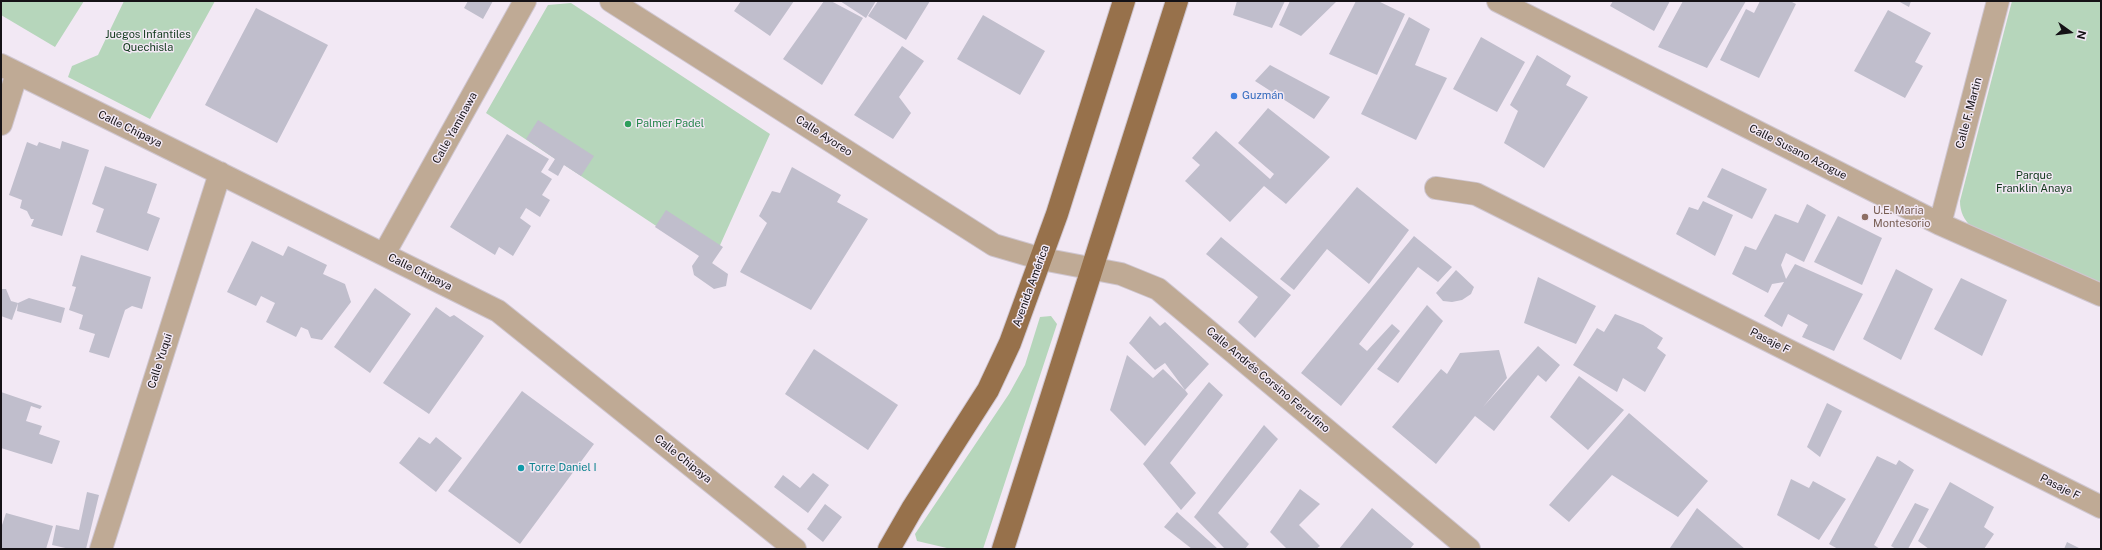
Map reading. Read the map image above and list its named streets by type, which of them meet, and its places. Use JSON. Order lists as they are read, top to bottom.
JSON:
{
  "streets": {
    "main road": ["Avenida América"],
    "street": [
      "Calle F. Martin",
      "Calle Yaminawa",
      "Calle Chipaya",
      "Calle Ayoreo",
      "Calle Susano Azogue",
      "Pasaje F",
      "Calle Yuqui",
      "Calle Andrés Corsino Ferrufino"
    ]
  },
  "crossings": [
    ["Calle F. Martin", "Calle Susano Azogue"],
    ["Calle Yaminawa", "Calle Chipaya"],
    ["Calle Chipaya", "Calle Yuqui"],
    ["Calle Ayoreo", "Avenida América"],
    ["Calle Ayoreo", "Calle Andrés Corsino Ferrufino"],
    ["Avenida América", "Calle Andrés Corsino Ferrufino"]
  ],
  "parks": ["Juegos Infantiles Quechisla", "Parque Franklin Anaya"],
  "places": [
    "Guzmán",
    "Palmer Padel",
    "U.E. Maria Montesorio",
    "Torre Daniel I"
  ],
  "north": "right"
}
